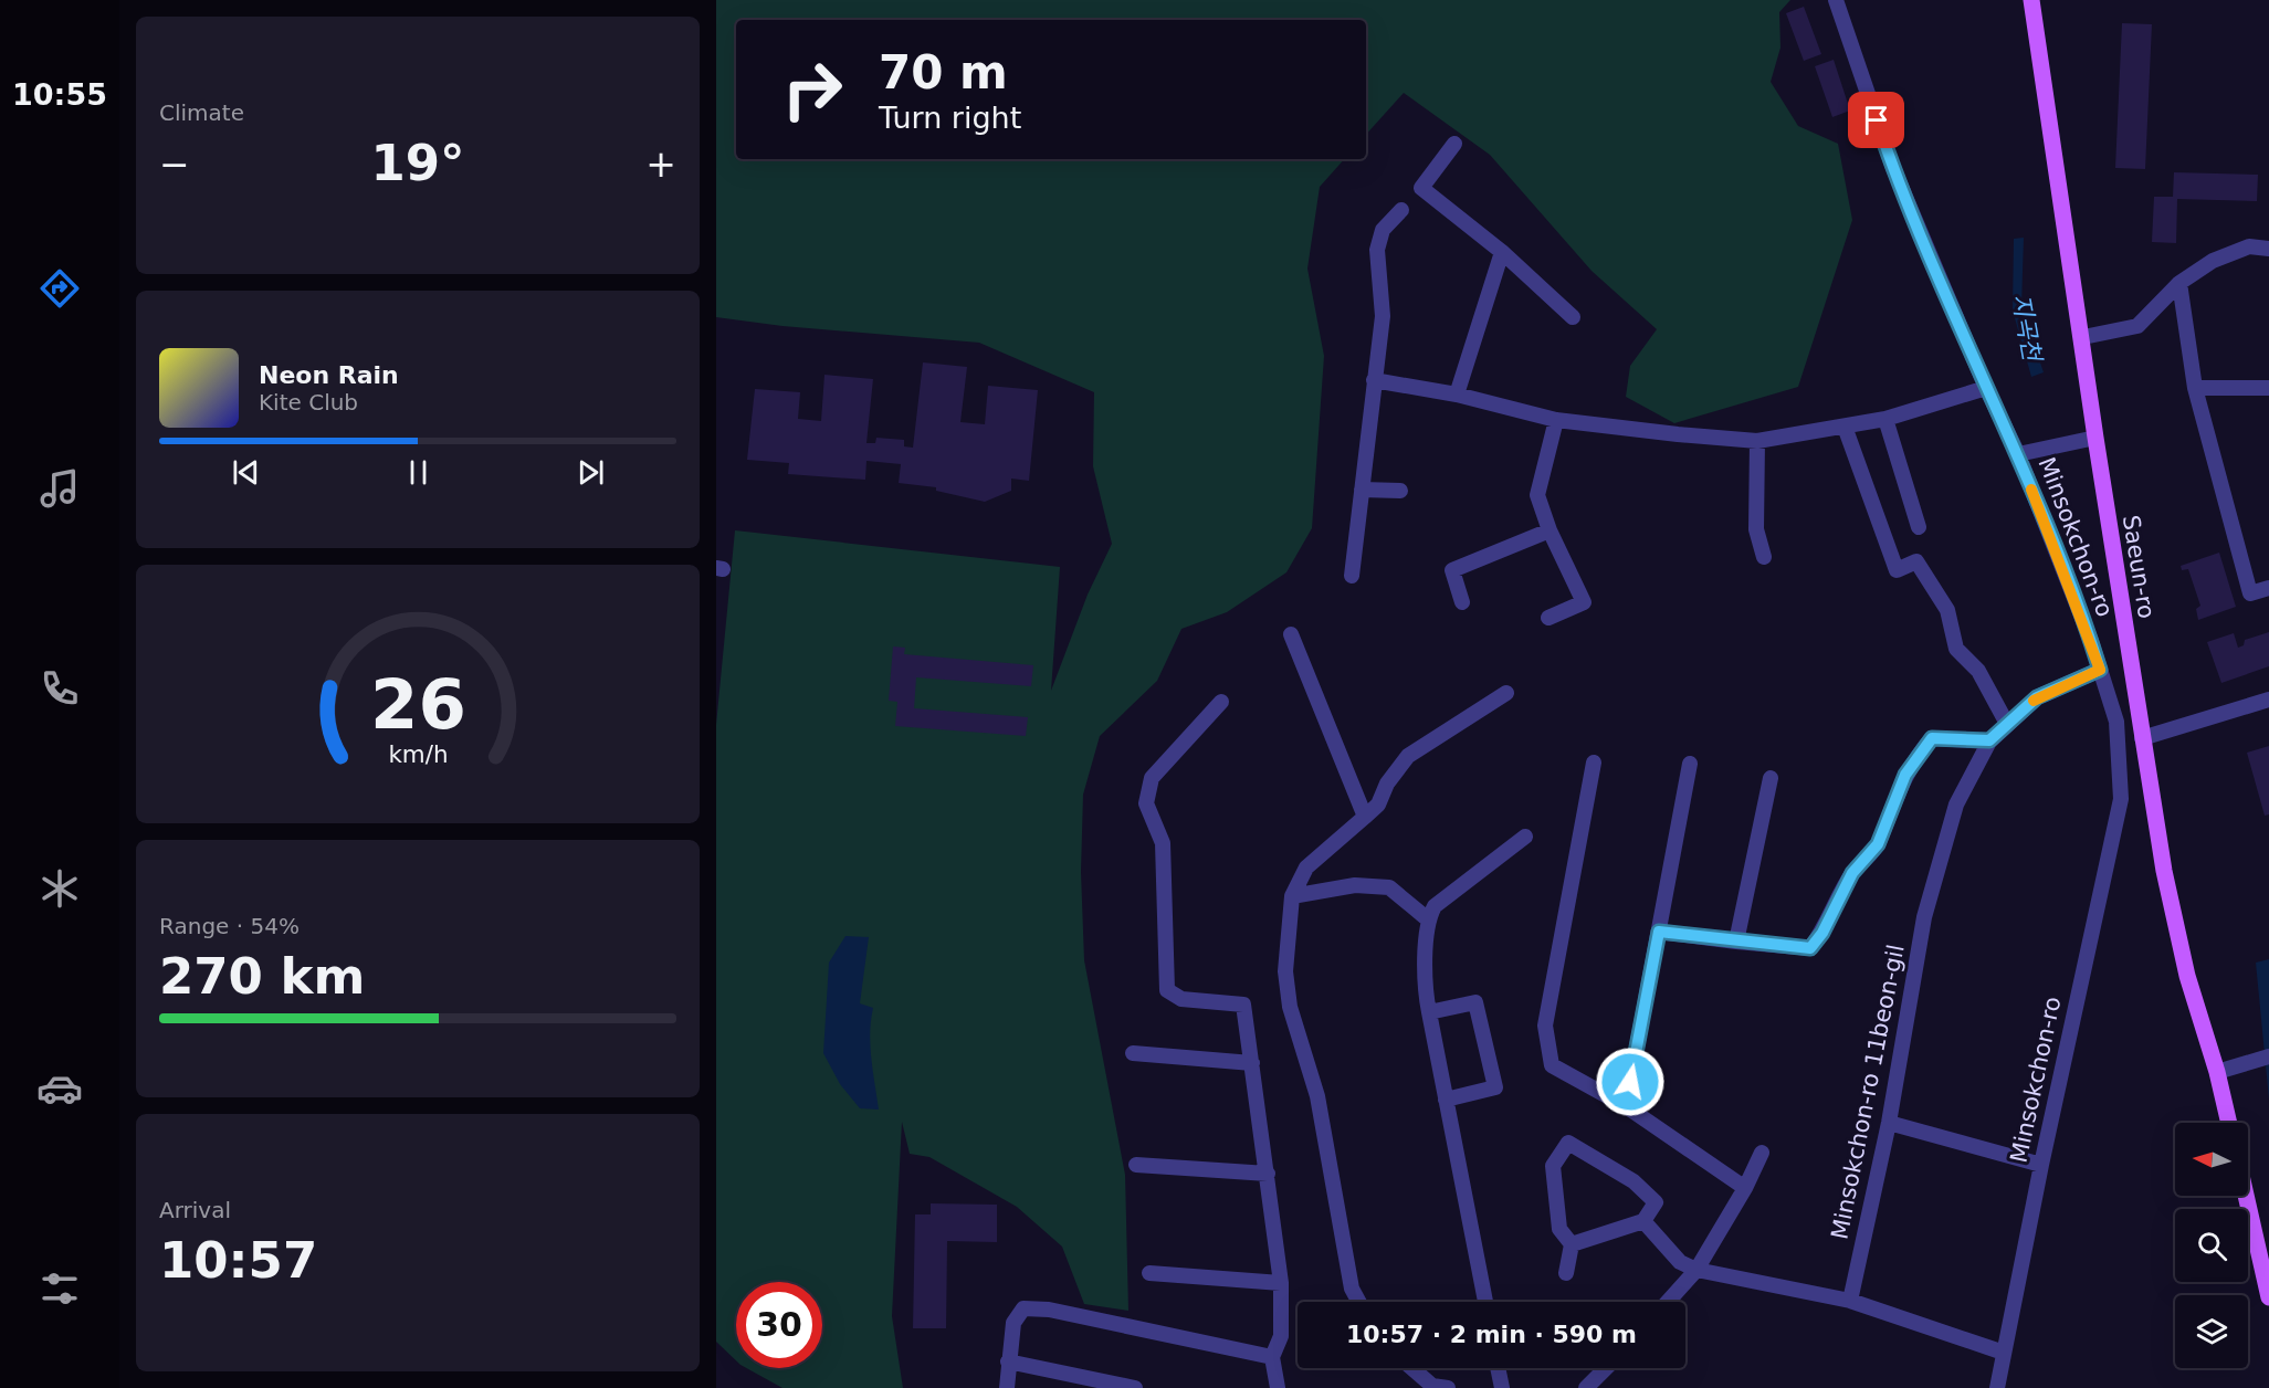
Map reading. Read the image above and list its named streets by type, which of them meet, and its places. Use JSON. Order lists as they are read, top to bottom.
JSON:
{
  "streets": {
    "main road": ["Saeun-ro"],
    "street": ["Minsokchon-ro", "Minsokchon-ro 11beon-gil"]
  },
  "crossings": [
    ["Minsokchon-ro", "Minsokchon-ro 11beon-gil"]
  ],
  "water": ["지곡천"],
  "north": "left",
  "page": {
    "tabs": "10:55",
    "tile": [
      "Climate",
      ["Range · 54%", "270 km"],
      ["Arrival", "10:57"]
    ],
    "turn": ["70 m", "Turn right"],
    "heat": ["−", "19°", "+"],
    "song": ["Neon Rain", "Kite Club"],
    "limit": "30",
    "trip": "10:57 · 2 min · 590 m",
    "gauge": ["26", "km/h"]
  }
}
